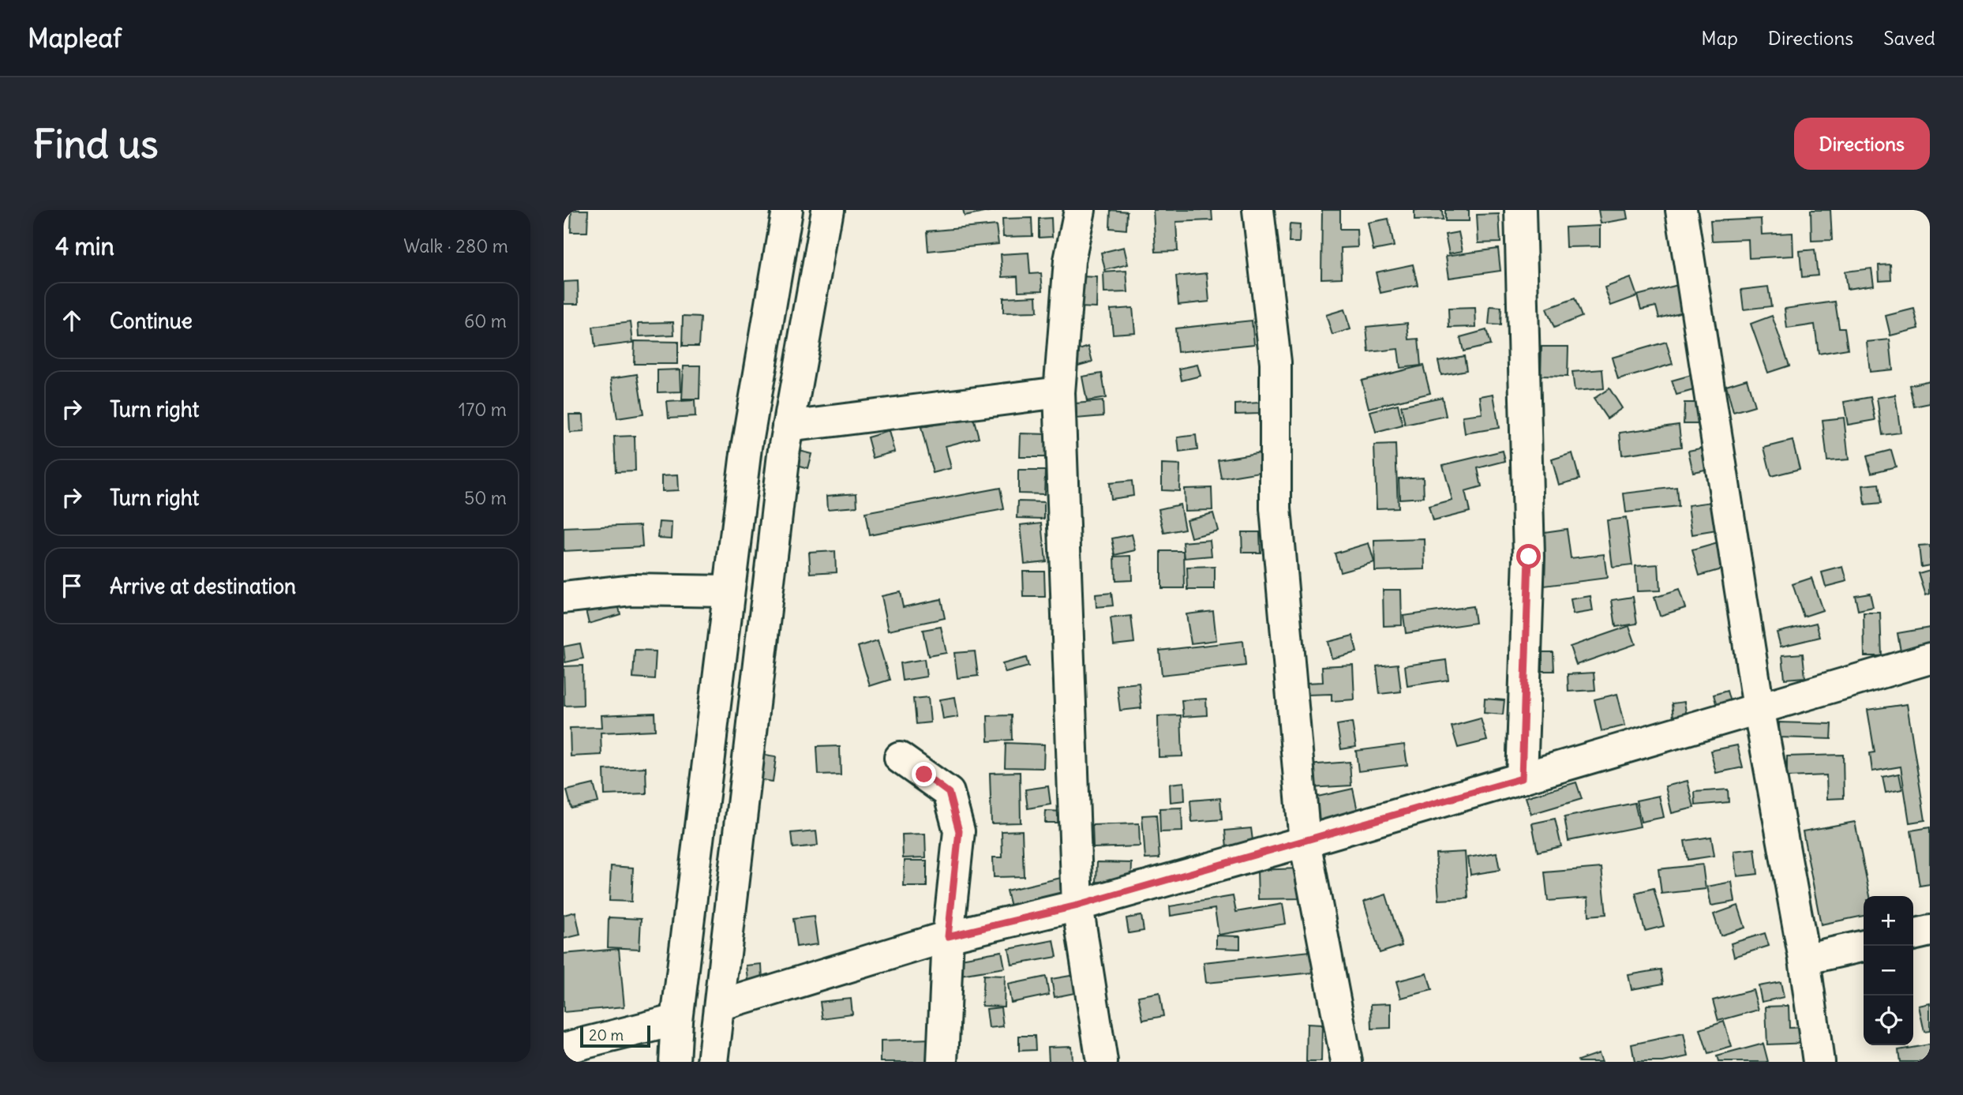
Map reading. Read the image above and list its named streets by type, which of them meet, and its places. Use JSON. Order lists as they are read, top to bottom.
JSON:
{
  "scale_bar": "20 m",
  "page": {
    "header": "Mapleaf",
    "nav": ["Map", "Directions", "Saved"],
    "buttons": "Directions",
    "title": "Find us",
    "heading": ["4 min", "Walk · 280 m"],
    "list": [
      ["Continue", "60 m"],
      ["Turn right", "170 m"],
      ["Turn right", "50 m"],
      "Arrive at destination"
    ],
    "map_buttons": ["+", "−"],
    "scale": "20 m"
  }
}
